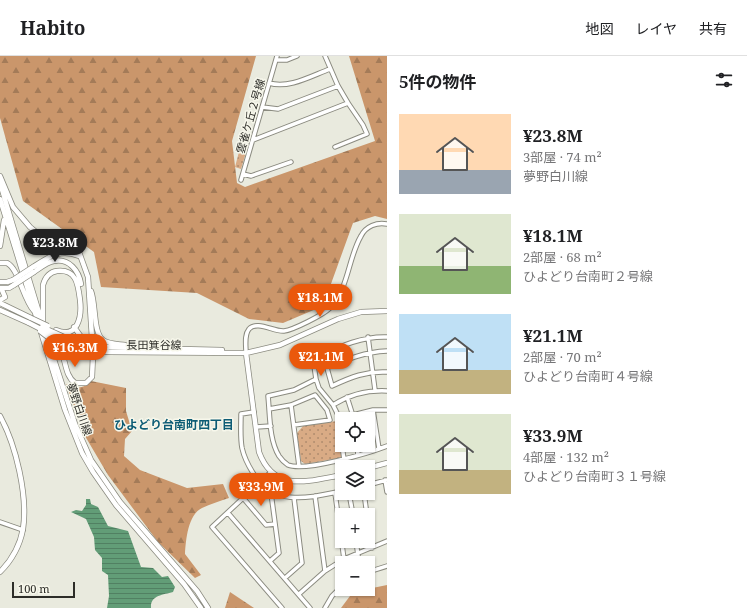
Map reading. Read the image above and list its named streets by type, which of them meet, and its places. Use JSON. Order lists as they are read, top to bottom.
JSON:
{
  "streets": {
    "street": ["雲雀ケ丘２号線", "長田箕谷線", "夢野白川線"]
  },
  "districts": ["ひよどり台南町四丁目"],
  "scale_bar": "100 m",
  "page": {
    "header": "Habito",
    "nav": ["地図", "レイヤ", "共有"],
    "heading": "5件の物件",
    "list": [
      {
        "name": "¥23.8M",
        "note": "3部屋 · 74 m² · 夢野白川線"
      },
      {
        "name": "¥18.1M",
        "note": "2部屋 · 68 m² · ひよどり台南町２号線"
      },
      {
        "name": "¥21.1M",
        "note": "2部屋 · 70 m² · ひよどり台南町４号線"
      },
      {
        "name": "¥33.9M",
        "note": "4部屋 · 132 m² · ひよどり台南町３１号線"
      }
    ],
    "price": [
      "¥23.8M",
      "¥18.1M",
      "¥16.3M",
      "¥21.1M",
      "¥33.9M"
    ],
    "map_buttons": ["+", "−"],
    "scale": "100 m"
  }
}
